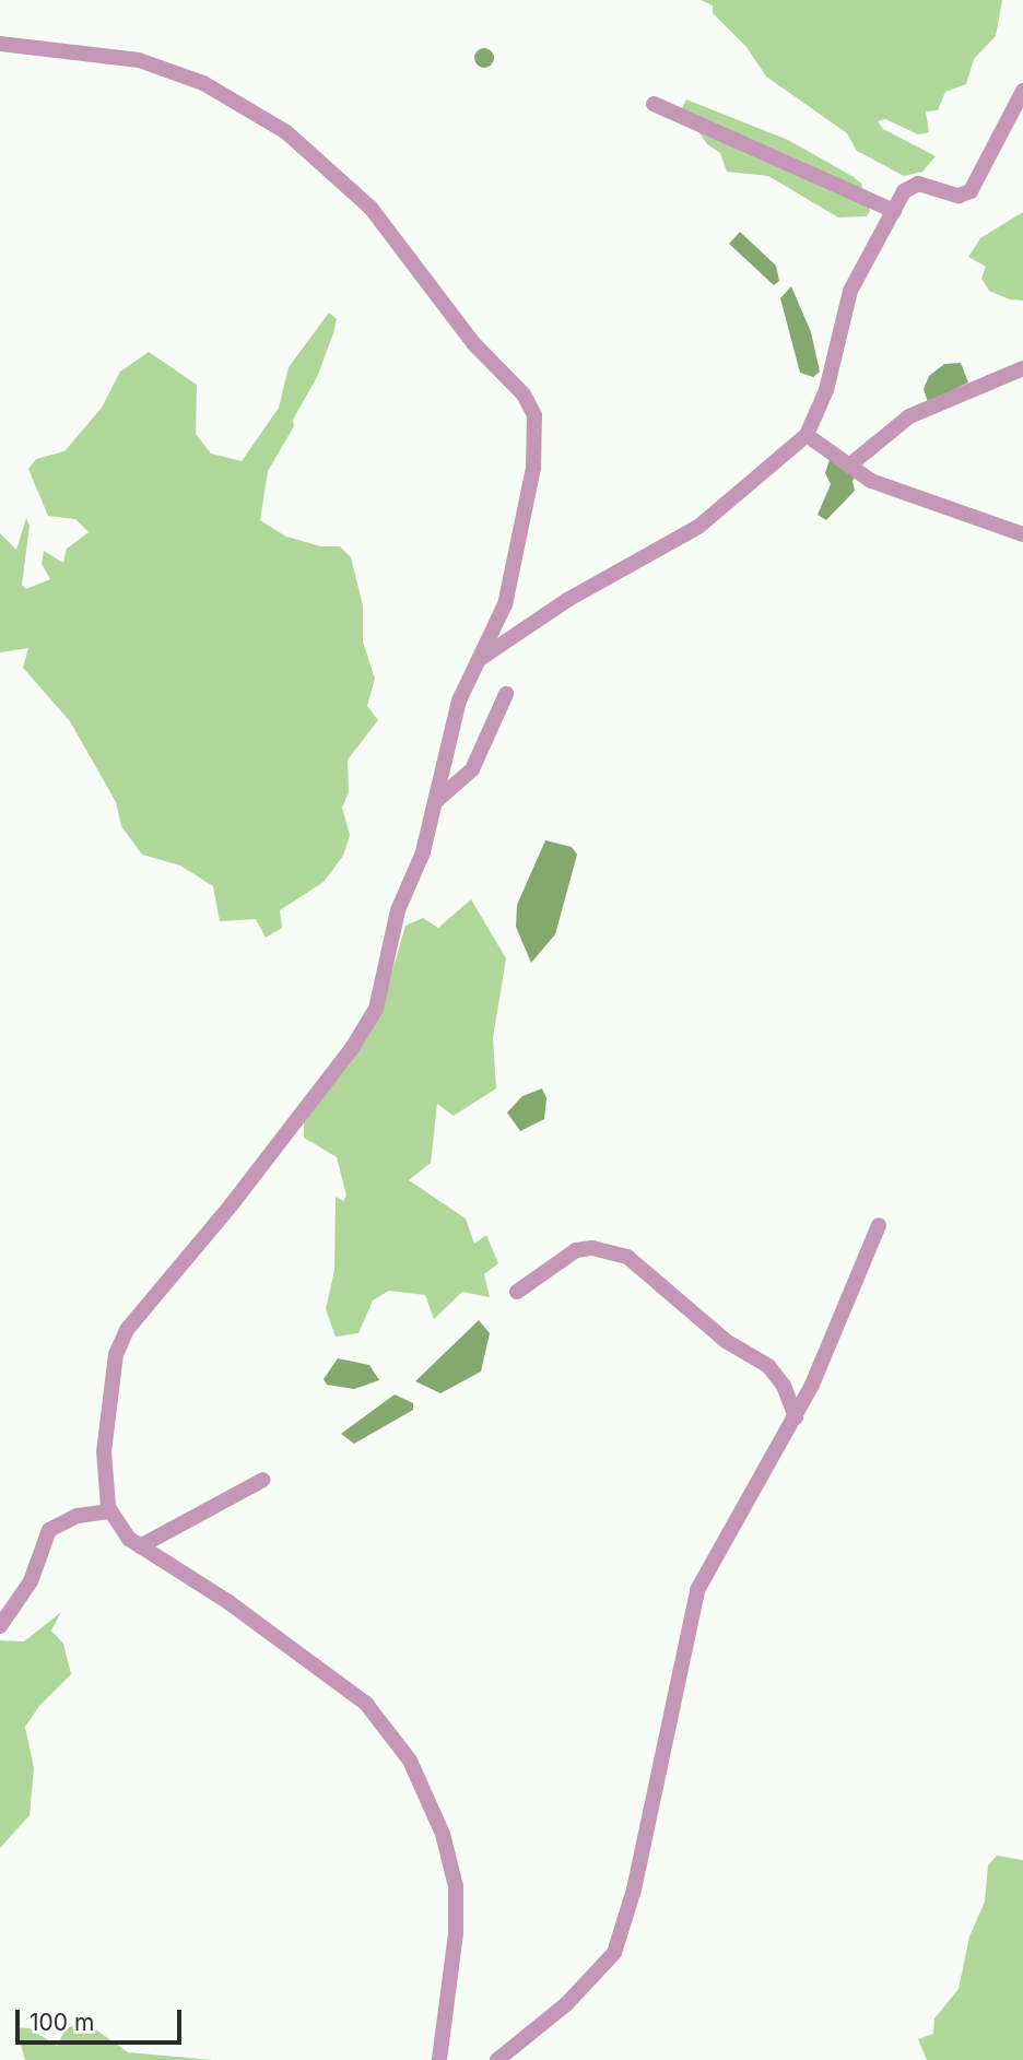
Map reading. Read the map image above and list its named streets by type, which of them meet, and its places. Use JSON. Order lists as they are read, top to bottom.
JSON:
{
  "scale_bar": "100 m"
}
